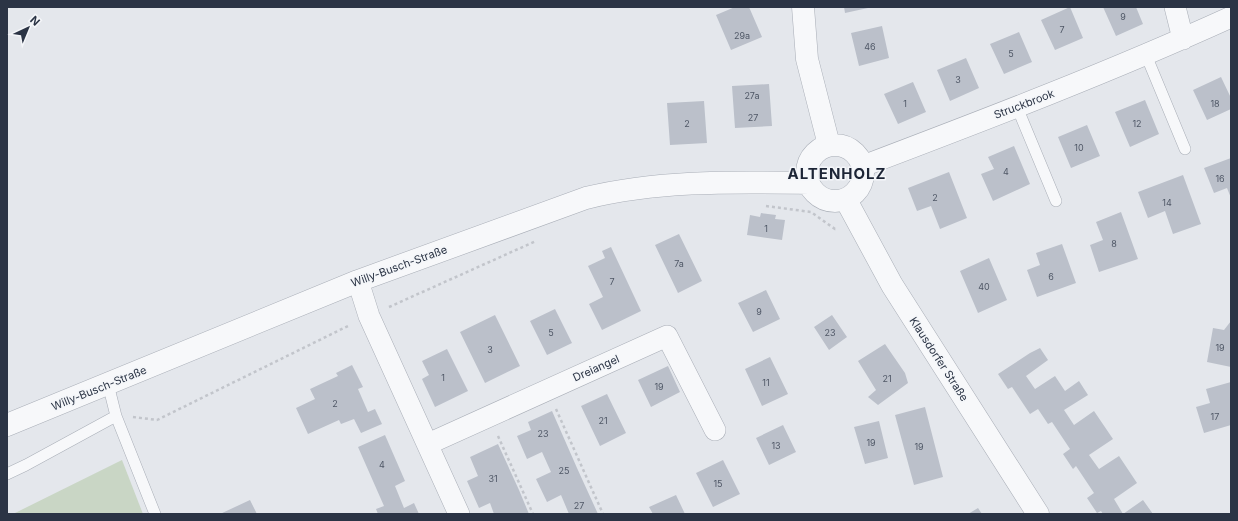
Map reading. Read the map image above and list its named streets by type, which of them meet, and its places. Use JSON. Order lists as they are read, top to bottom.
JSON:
{
  "streets": {
    "street": [
      "Struckbrook",
      "Willy-Busch-Straße",
      "Klausdorfer Straße",
      "Dreiangel"
    ]
  },
  "crossings": [
    ["Struckbrook", "Willy-Busch-Straße"],
    ["Struckbrook", "Klausdorfer Straße"],
    ["Willy-Busch-Straße", "Klausdorfer Straße"]
  ],
  "districts": ["ALTENHOLZ"],
  "house_numbers": [
    "9",
    "7",
    "29a",
    "46",
    "5",
    "3",
    "27a",
    "1",
    "18",
    "27",
    "2",
    "12",
    "10",
    "4",
    "16",
    "2",
    "14",
    "1",
    "8",
    "7a",
    "6",
    "7",
    "40",
    "9",
    "5",
    "23",
    "19",
    "3",
    "1",
    "21",
    "11",
    "19",
    "2",
    "17",
    "21",
    "23",
    "19",
    "13",
    "19",
    "4",
    "25",
    "31",
    "15",
    "27"
  ],
  "north": "top right"
}
